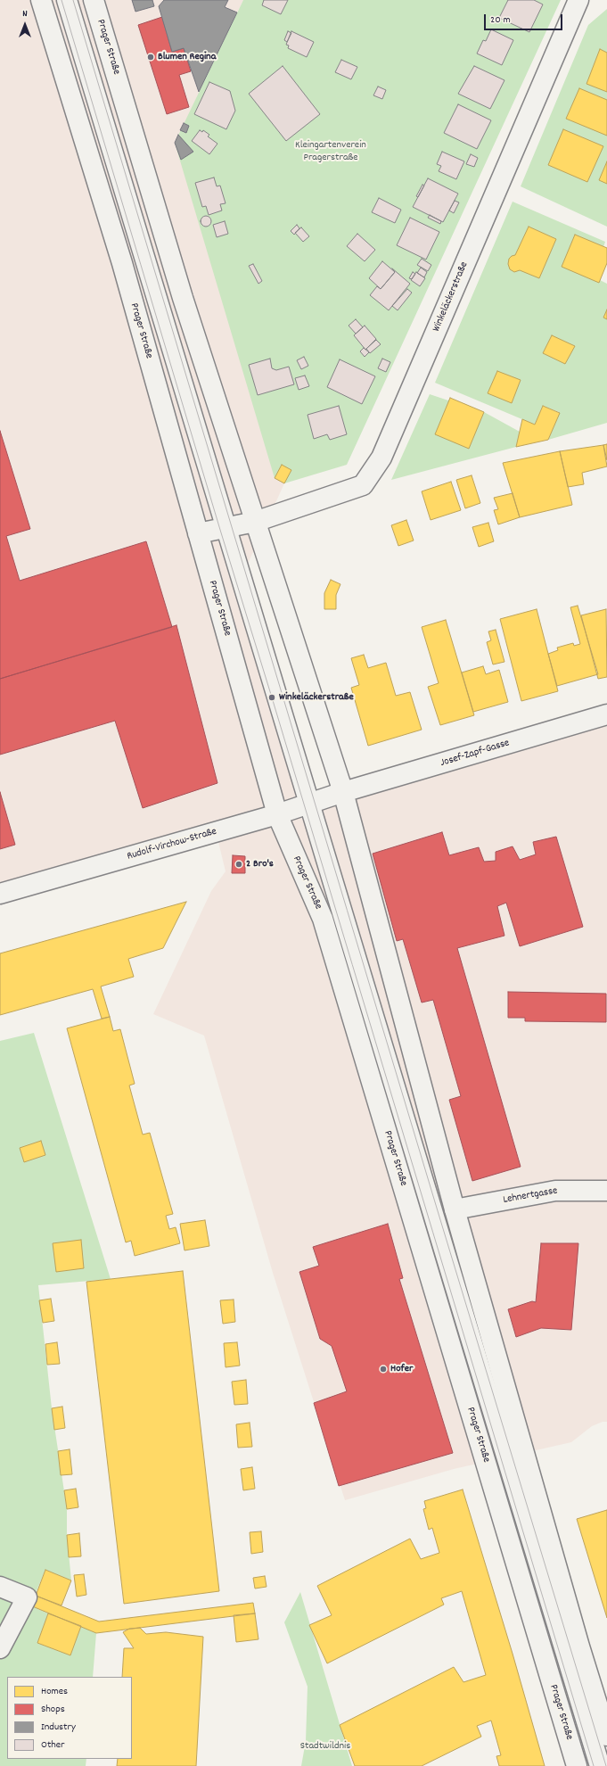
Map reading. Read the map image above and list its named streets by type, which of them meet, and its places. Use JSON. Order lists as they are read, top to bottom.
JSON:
{
  "streets": {
    "main road": [
      "Prager Straße",
      "Winkeläckerstraße",
      "Josef-Zapf-Gasse",
      "Rudolf-Virchow-Straße",
      "Lehnertgasse"
    ]
  },
  "crossings": [
    ["Prager Straße", "Winkeläckerstraße"],
    ["Prager Straße", "Josef-Zapf-Gasse"],
    ["Prager Straße", "Rudolf-Virchow-Straße"],
    ["Prager Straße", "Lehnertgasse"],
    ["Josef-Zapf-Gasse", "Rudolf-Virchow-Straße"]
  ],
  "parks": ["Kleingartenverein Pragerstraße", "Stadtwildnis"],
  "places": [
    "Blumen Regina",
    "Winkeläckerstraße",
    "2 Bro's",
    "Hofer"
  ],
  "legend": [
    "Homes",
    "Shops",
    "Industry",
    "Other"
  ],
  "scale_bar": "20 m",
  "north": "top"
}
